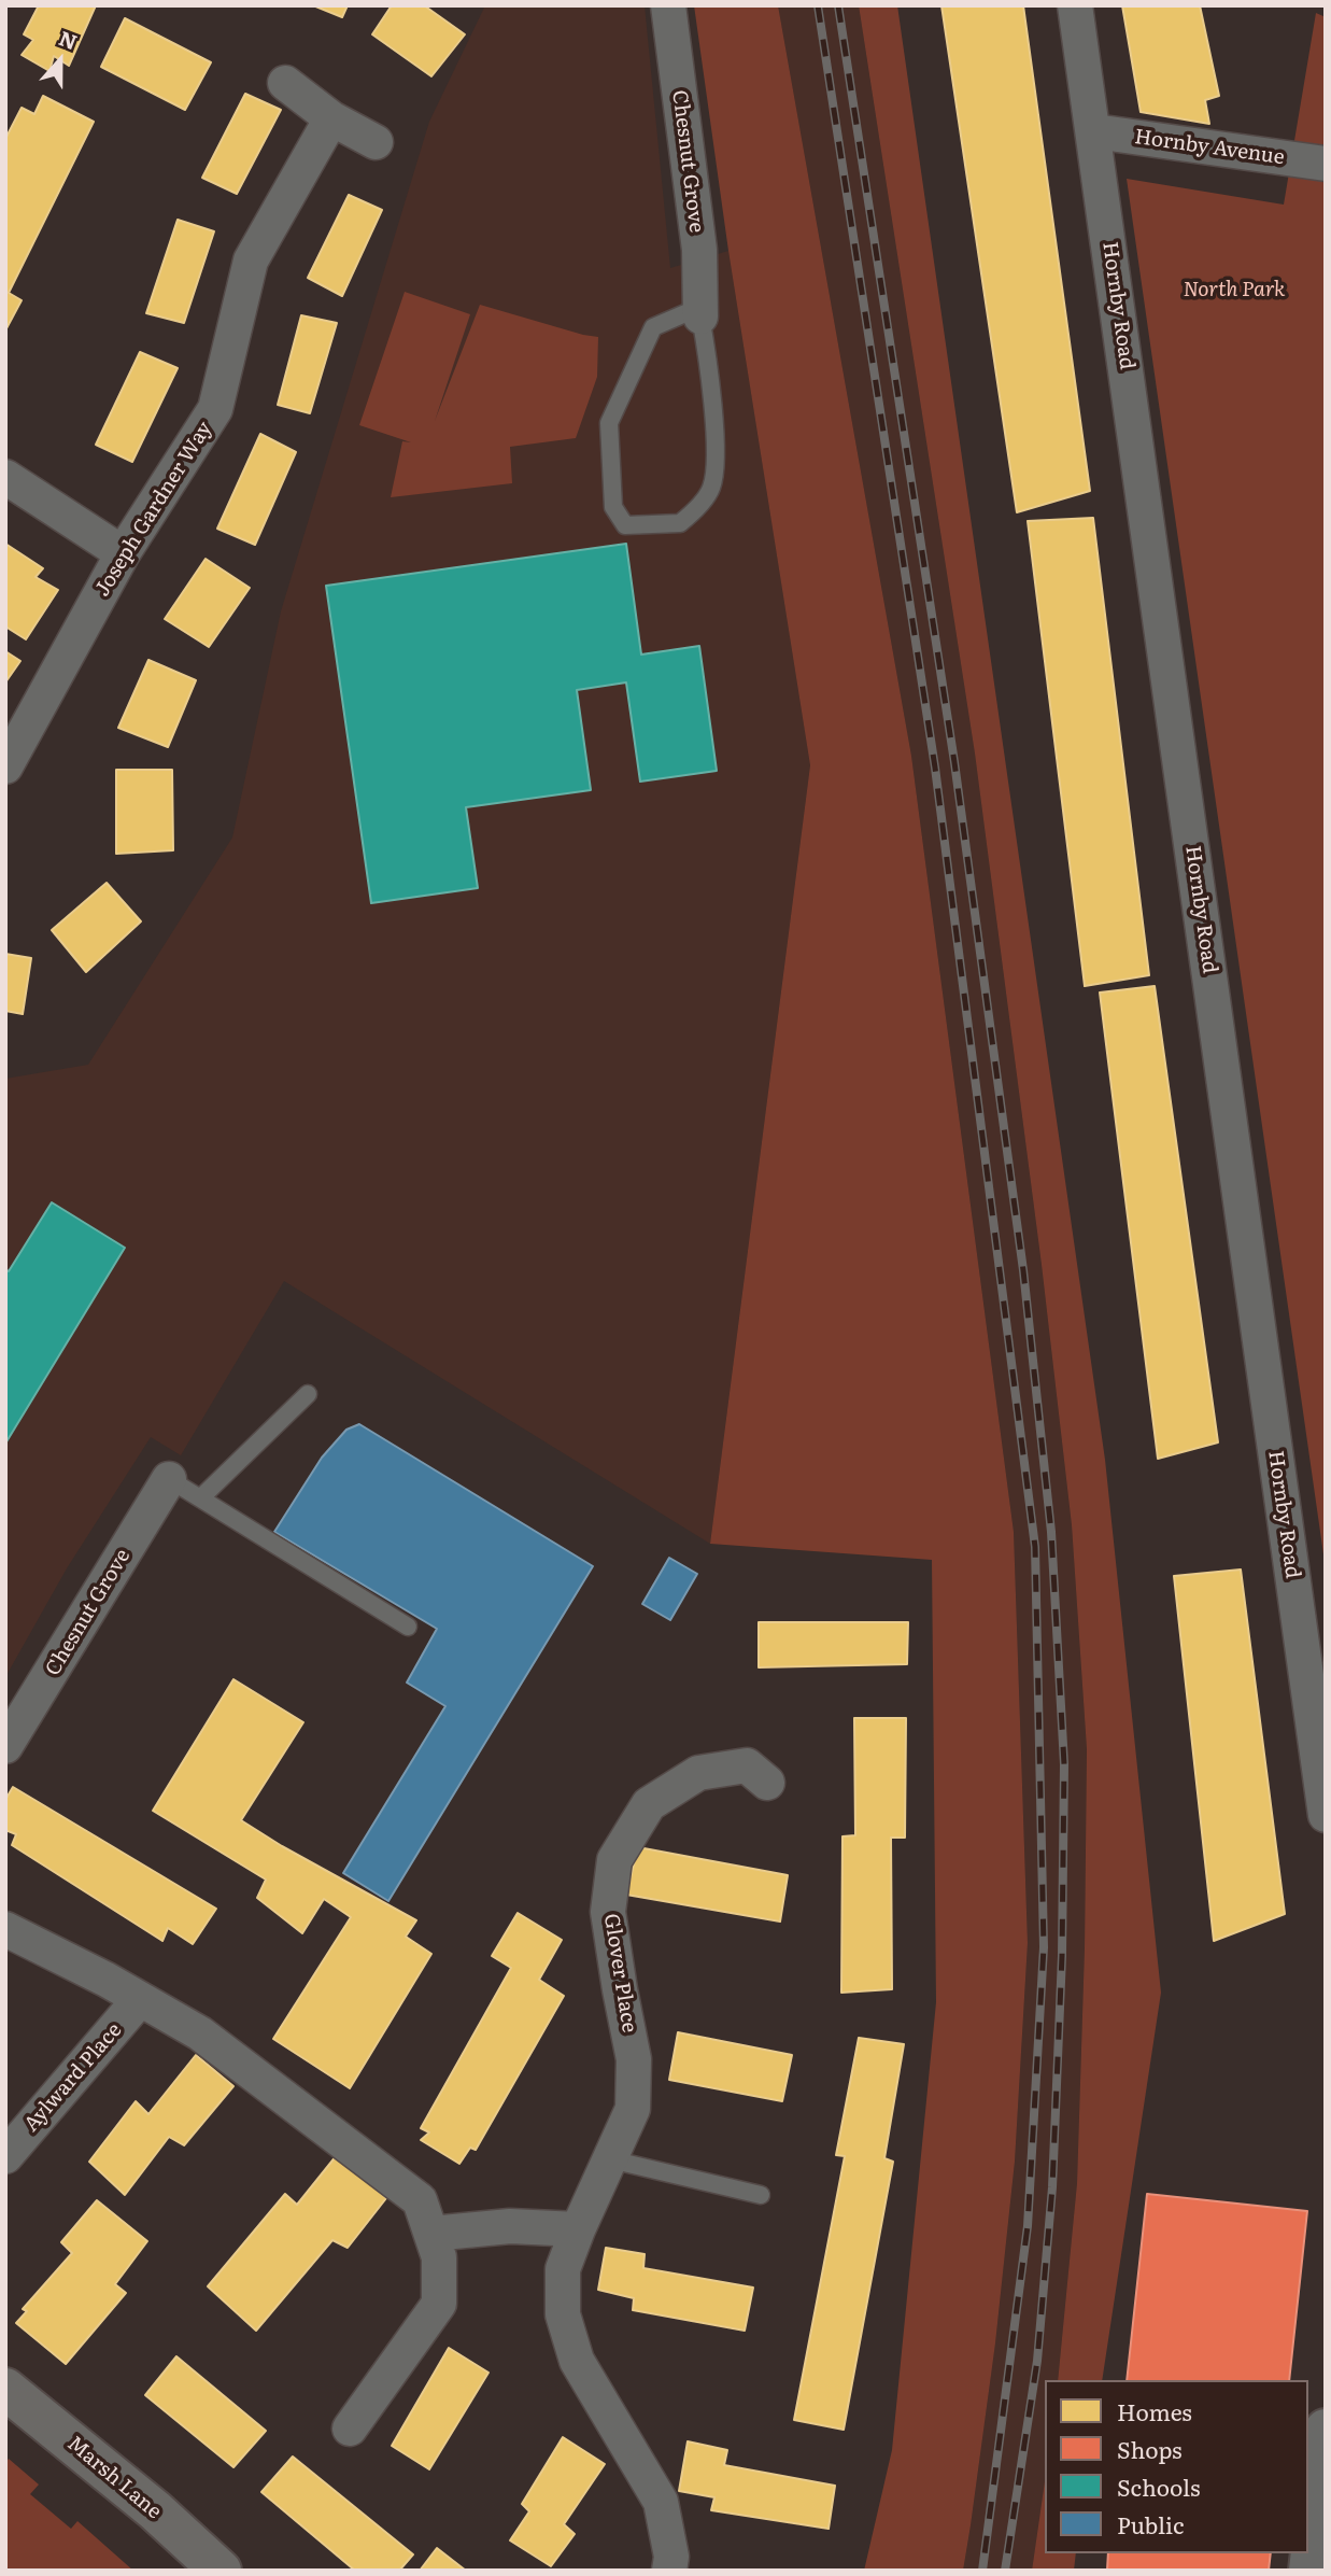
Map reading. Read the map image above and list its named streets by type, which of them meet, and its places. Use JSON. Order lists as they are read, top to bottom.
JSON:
{
  "streets": {
    "main road": ["Marsh Lane"],
    "street": [
      "Hornby Avenue",
      "Chesnut Grove",
      "Hornby Road",
      "Joseph Gardner Way",
      "Glover Place",
      "Aylward Place"
    ]
  },
  "crossings": [
    ["Hornby Avenue", "Hornby Road"]
  ],
  "parks": ["North Park"],
  "legend": [
    "Homes",
    "Shops",
    "Schools",
    "Public"
  ],
  "north": "top"
}
